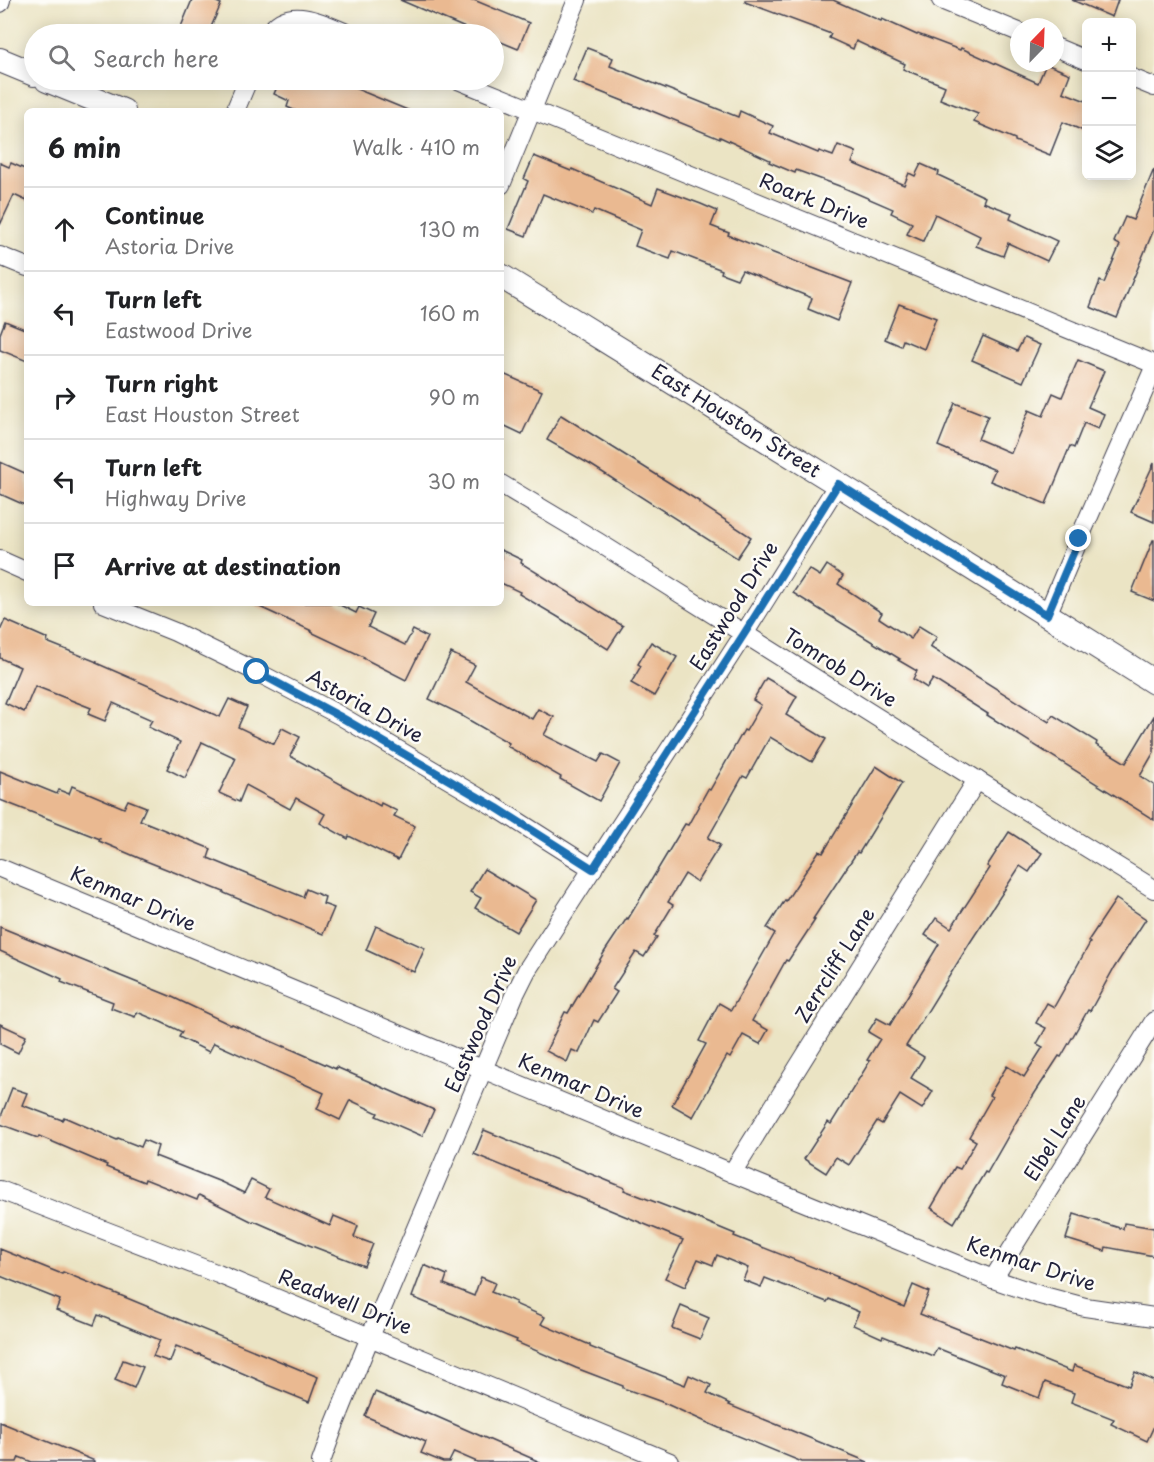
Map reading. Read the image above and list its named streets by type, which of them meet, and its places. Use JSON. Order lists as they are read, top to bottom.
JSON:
{
  "streets": {
    "main road": ["East Houston Street"],
    "street": [
      "Roark Drive",
      "Eastwood Drive",
      "Tomrob Drive",
      "Astoria Drive",
      "Kenmar Drive",
      "Zerrcliff Lane",
      "Elbel Lane",
      "Readwell Drive"
    ]
  },
  "crossings": [
    ["East Houston Street", "Eastwood Drive"],
    ["Eastwood Drive", "Tomrob Drive"],
    ["Eastwood Drive", "Astoria Drive"],
    ["Eastwood Drive", "Kenmar Drive"],
    ["Eastwood Drive", "Readwell Drive"],
    ["Tomrob Drive", "Zerrcliff Lane"],
    ["Kenmar Drive", "Zerrcliff Lane"],
    ["Kenmar Drive", "Elbel Lane"]
  ],
  "north": "top right",
  "page": {
    "map_buttons": ["+", "−"],
    "search": "Search here",
    "heading": ["6 min", "Walk · 410 m"],
    "list": [
      ["Continue", "Astoria Drive", "130 m"],
      ["Turn left", "Eastwood Drive", "160 m"],
      ["Turn right", "East Houston Street", "90 m"],
      ["Turn left", "Highway Drive", "30 m"],
      "Arrive at destination"
    ]
  }
}
